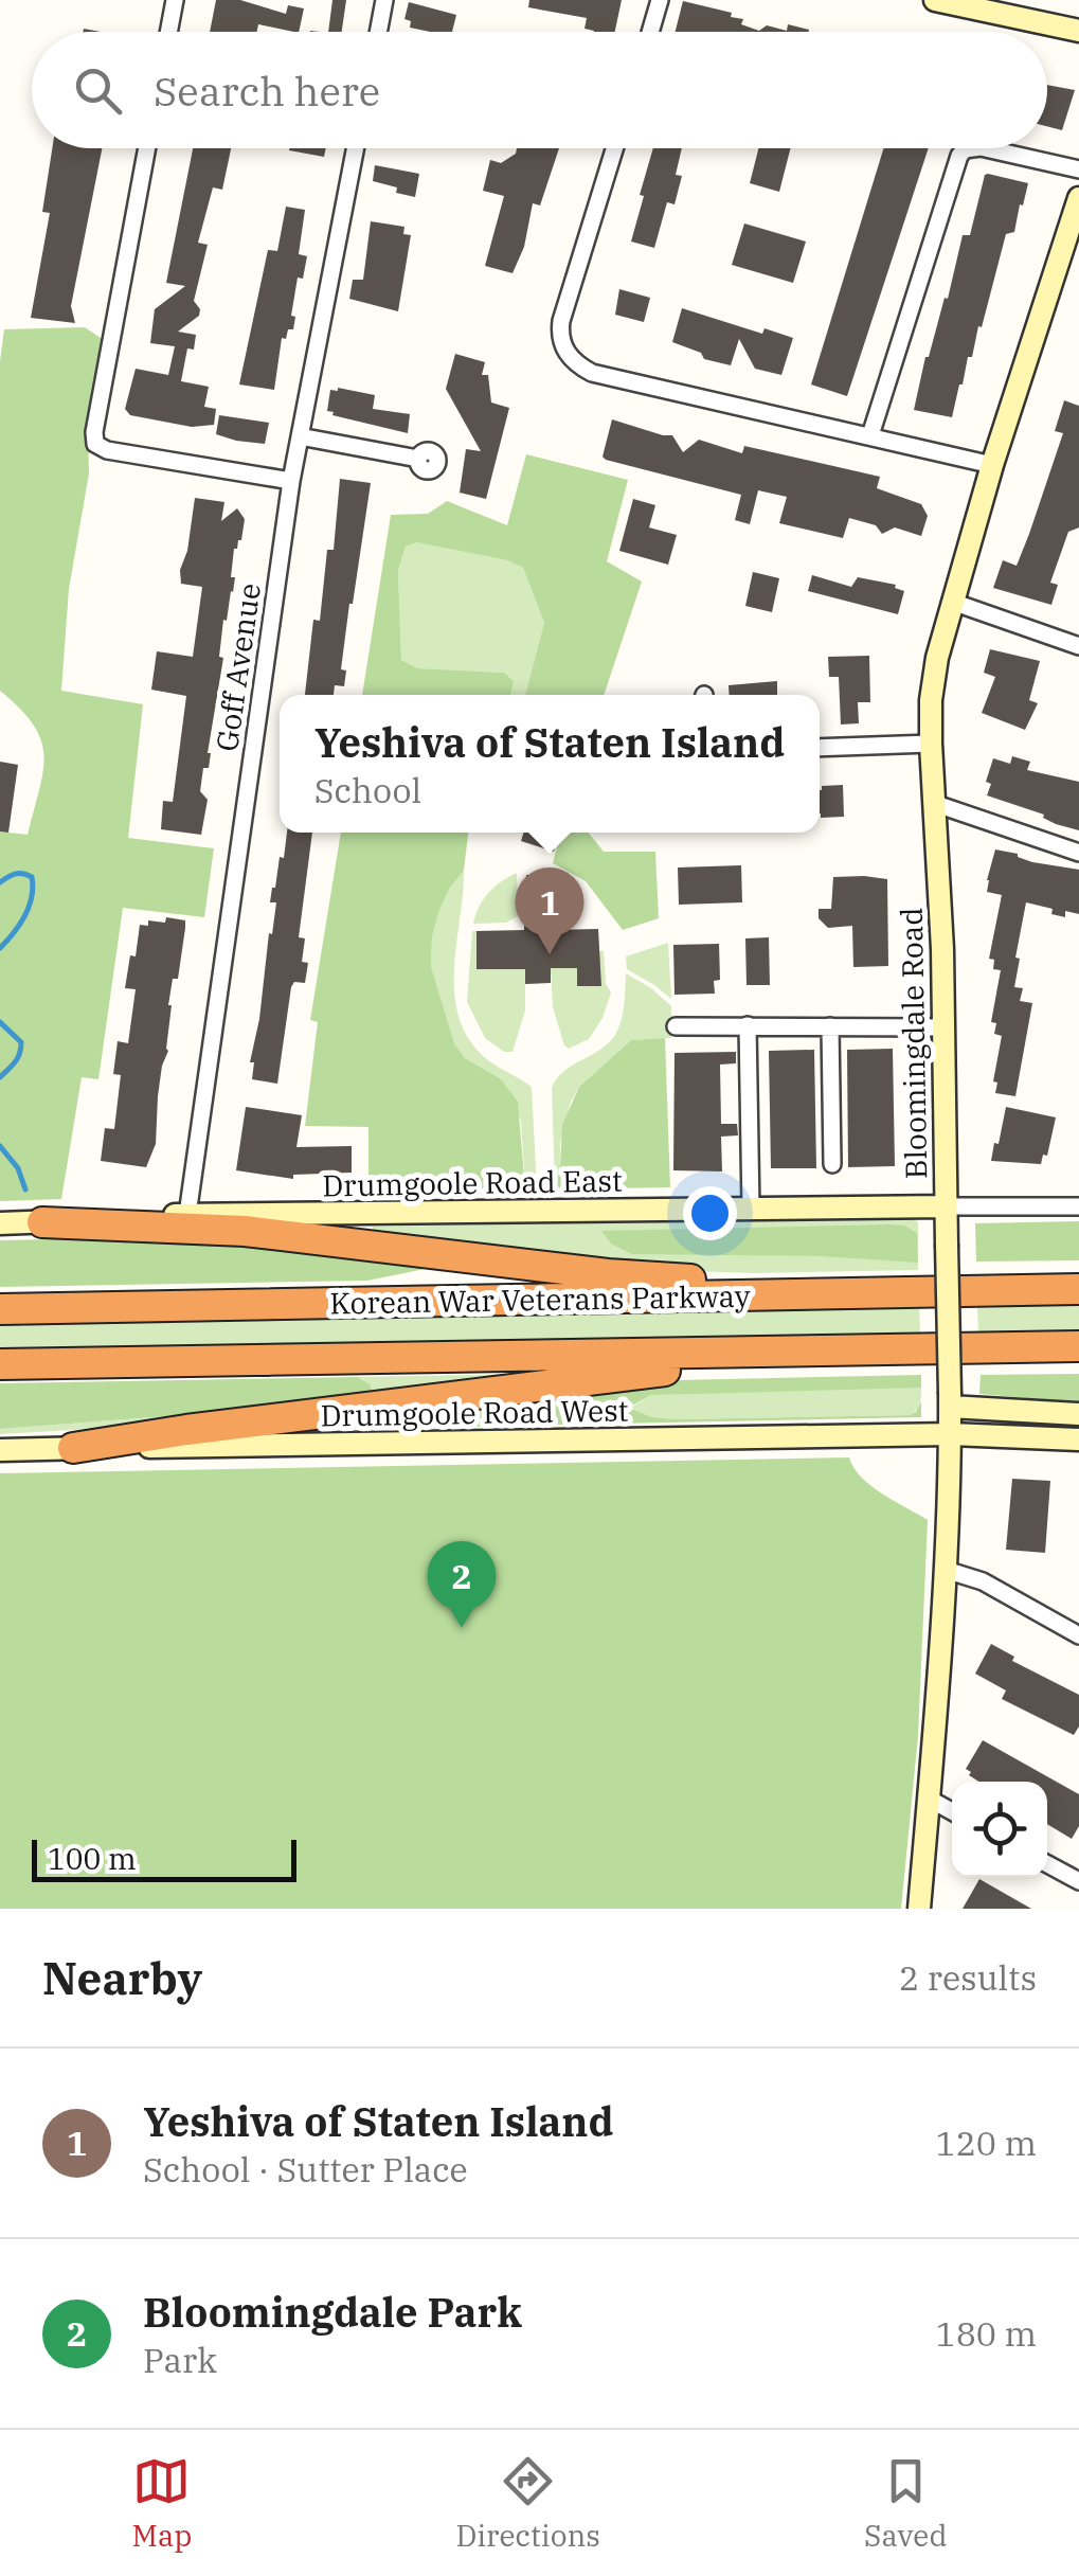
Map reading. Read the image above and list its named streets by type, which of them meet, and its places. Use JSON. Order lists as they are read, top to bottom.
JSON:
{
  "streets": {
    "highway": ["Korean War Veterans Parkway"],
    "street": [
      "Goff Avenue",
      "Bloomingdale Road",
      "Drumgoole Road East",
      "Drumgoole Road West"
    ]
  },
  "crossings": [
    ["Goff Avenue", "Drumgoole Road East"],
    ["Bloomingdale Road", "Drumgoole Road East"],
    ["Bloomingdale Road", "Drumgoole Road West"]
  ],
  "scale_bar": "100 m",
  "page": {
    "search": "Search here",
    "popup": ["Yeshiva of Staten Island", "School"],
    "pins": ["1", "2"],
    "scale": "100 m",
    "heading": ["Nearby", "2 results"],
    "list": [
      {
        "mark": "1",
        "name": "Yeshiva of Staten Island",
        "note": "School · Sutter Place",
        "value": "120 m"
      },
      {
        "mark": "2",
        "name": "Bloomingdale Park",
        "note": "Park",
        "value": "180 m"
      }
    ],
    "nav": ["Map", "Directions", "Saved"]
  }
}
